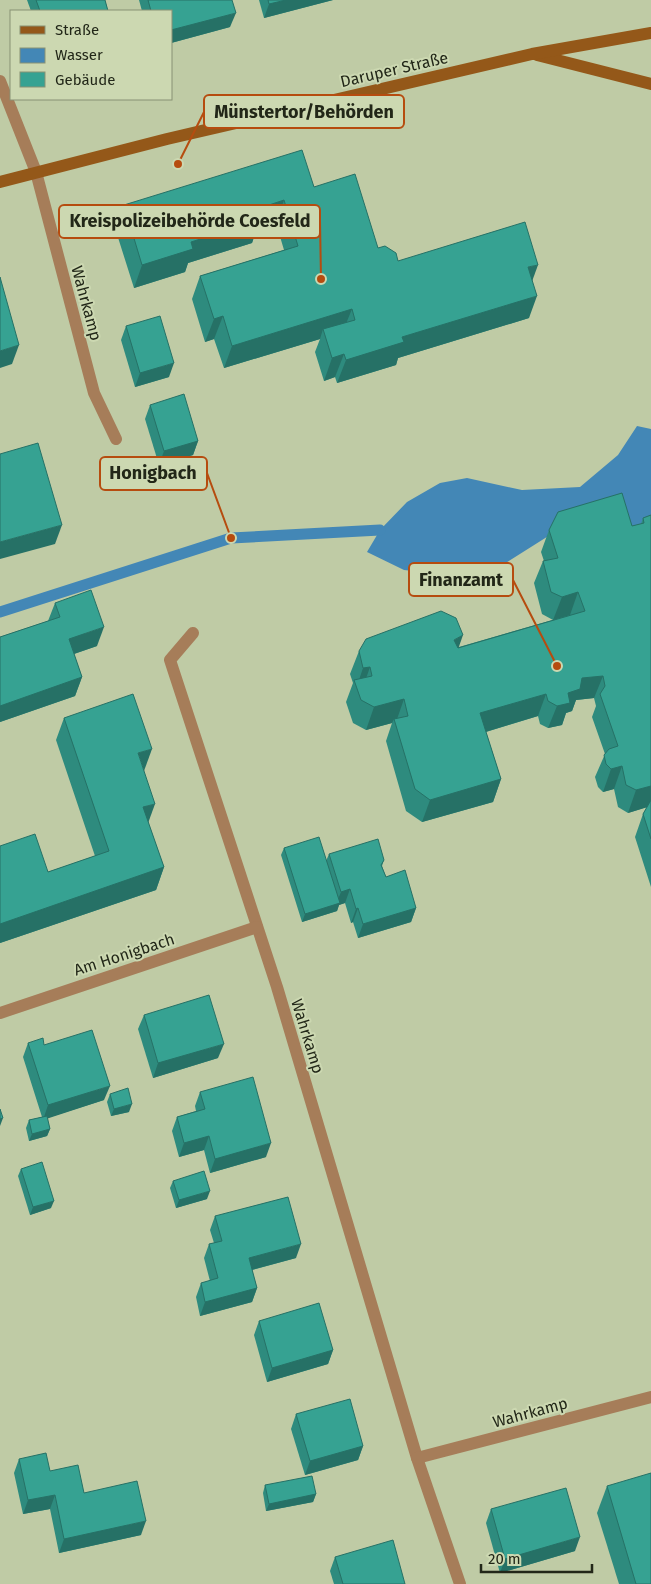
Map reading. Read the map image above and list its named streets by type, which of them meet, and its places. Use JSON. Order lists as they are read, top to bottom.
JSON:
{
  "streets": {
    "street": ["Daruper Straße", "Wahrkamp", "Am Honigbach"]
  },
  "crossings": [
    ["Daruper Straße", "Wahrkamp"],
    ["Wahrkamp", "Am Honigbach"]
  ],
  "places": [
    "Münstertor/Behörden",
    "Kreispolizeibehörde Coesfeld",
    "Honigbach",
    "Finanzamt"
  ],
  "legend": ["Straße", "Wasser", "Gebäude"],
  "scale_bar": "20 m"
}
